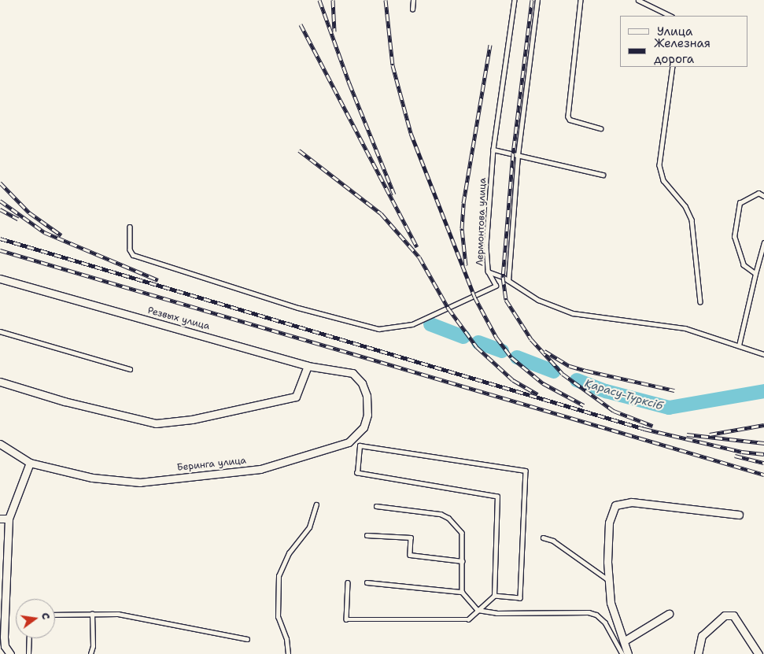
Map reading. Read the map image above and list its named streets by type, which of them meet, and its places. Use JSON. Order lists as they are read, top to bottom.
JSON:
{
  "streets": {
    "street": ["Резвых улица", "Беринга улица"],
    "lane": ["Лермонтова улица"]
  },
  "crossings": [
    ["Резвых улица", "Беринга улица"]
  ],
  "water": ["Қарасу-Түрксіб"],
  "legend": ["Улица", "Железная дорога"],
  "north": "right"
}
